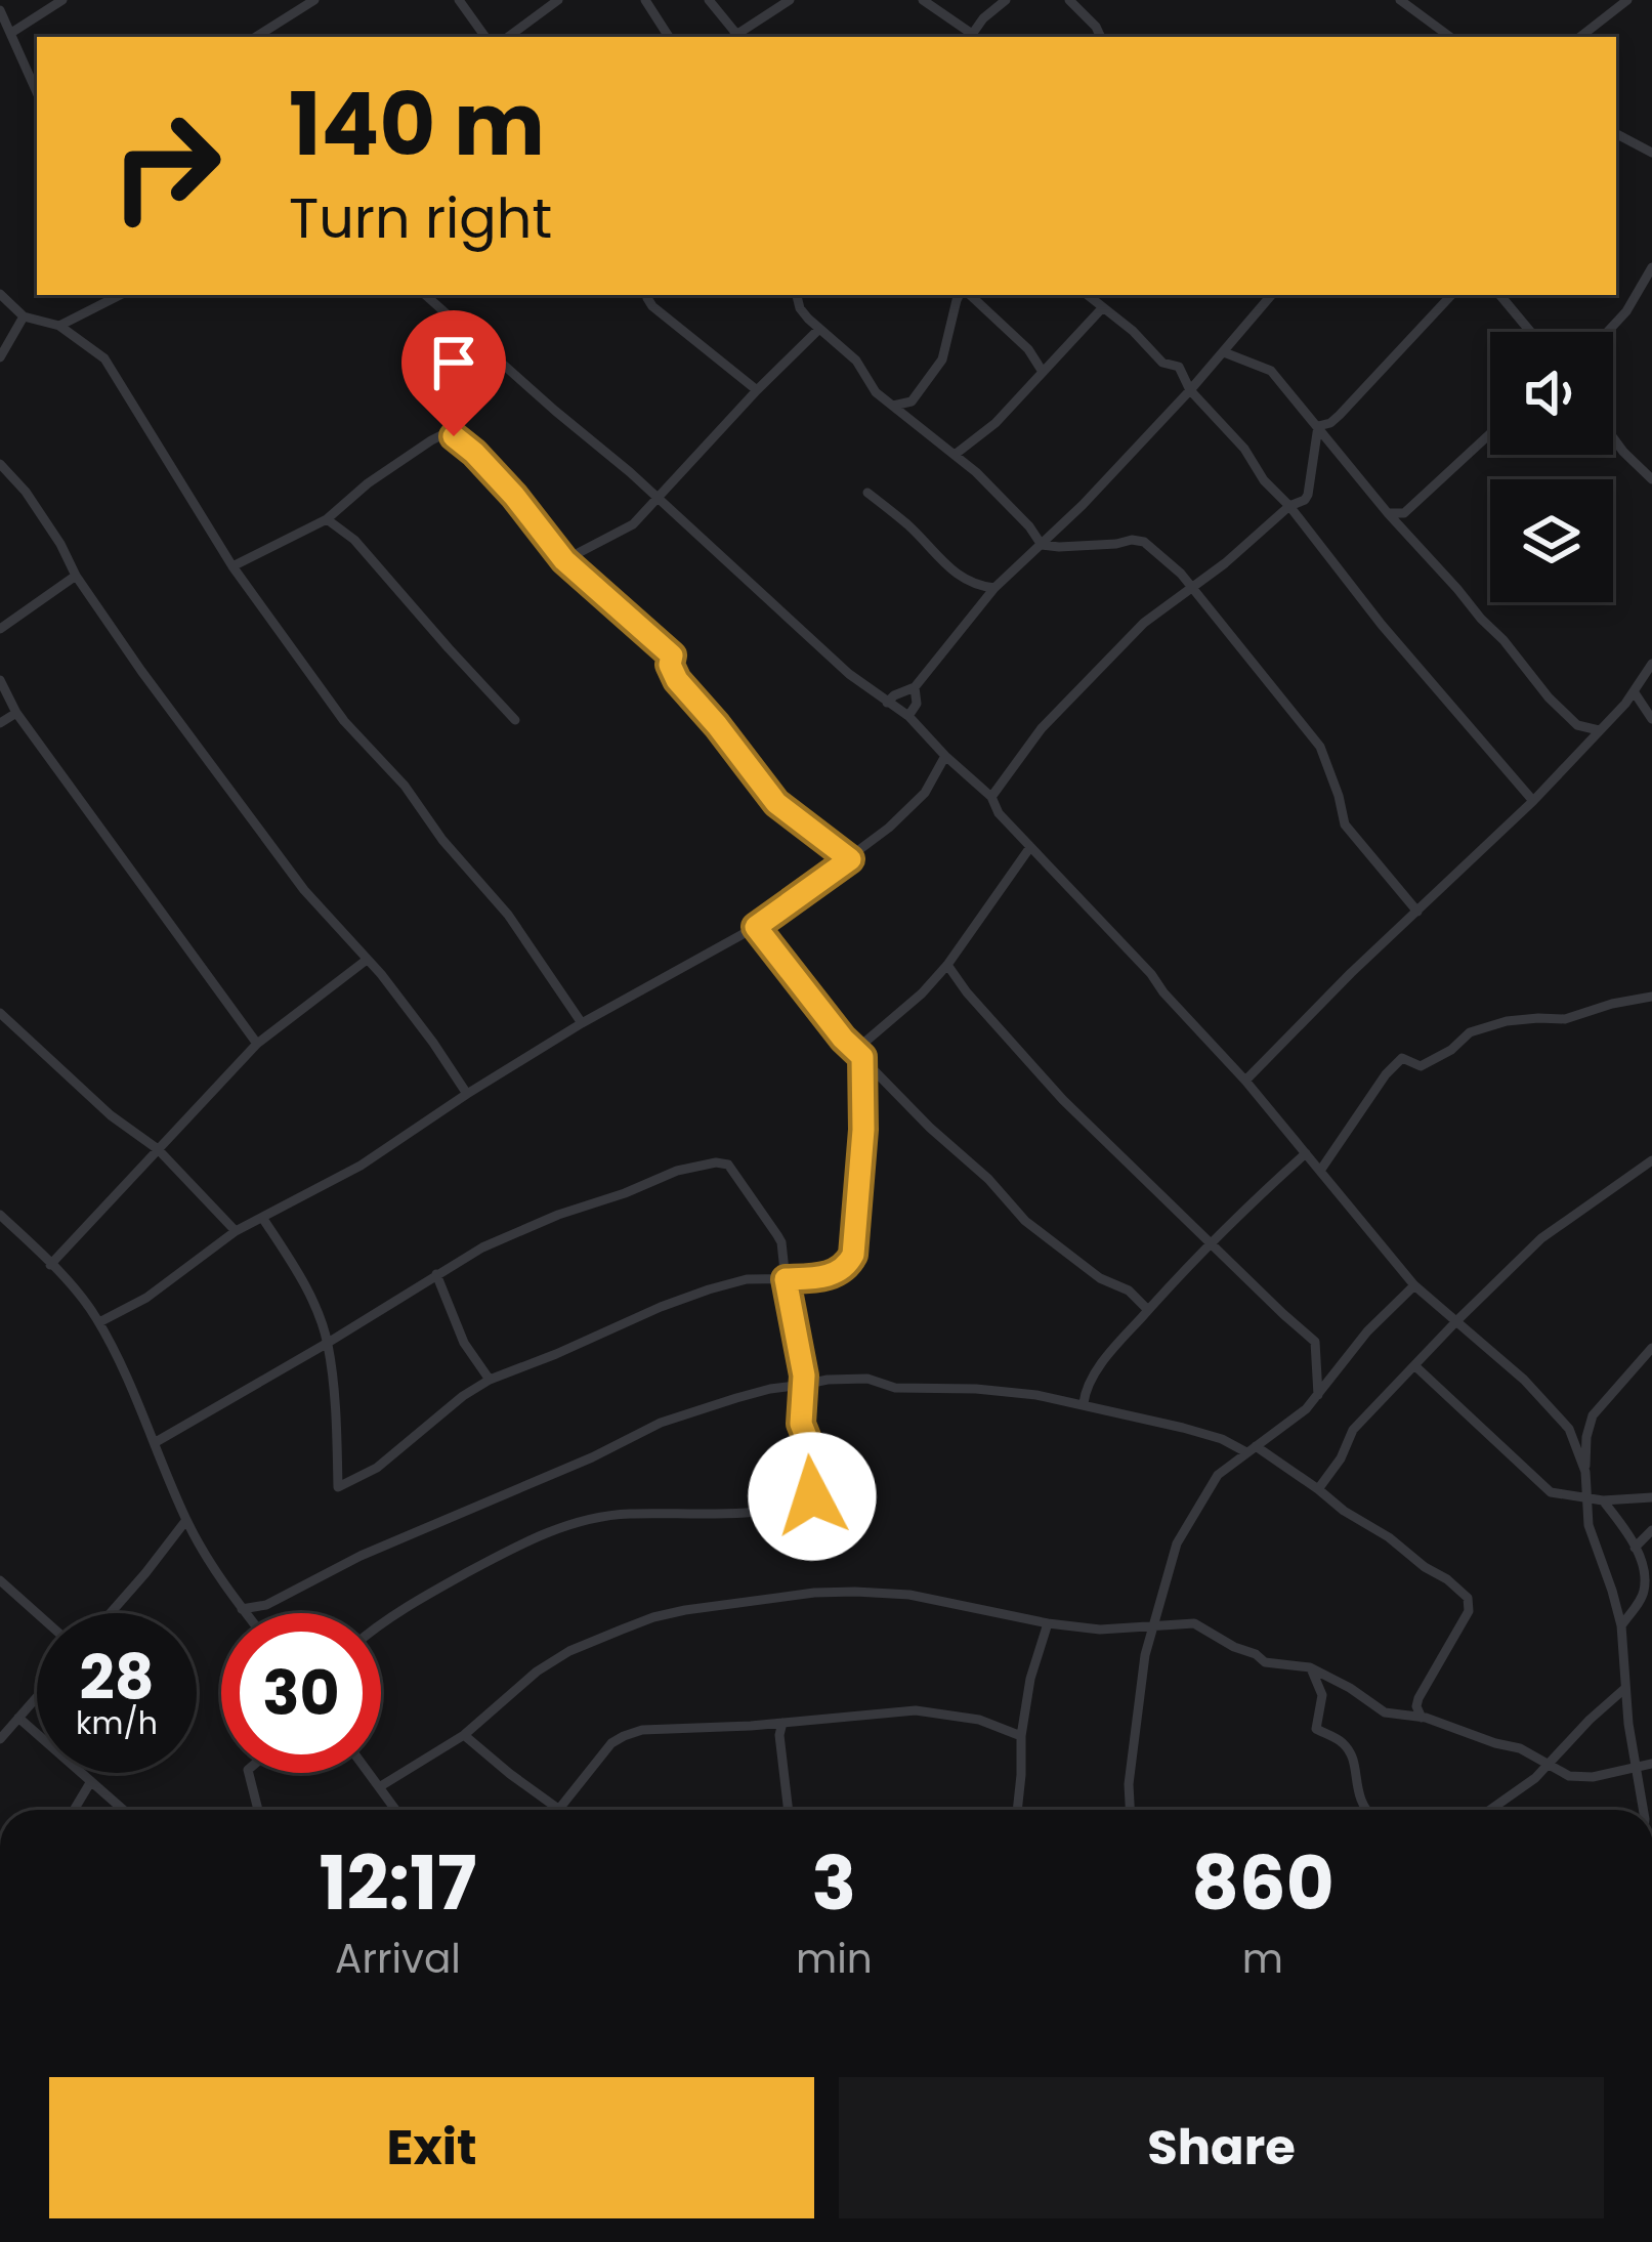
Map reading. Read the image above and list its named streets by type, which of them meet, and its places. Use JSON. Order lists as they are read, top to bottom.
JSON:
{
  "page": {
    "turn": ["140 m", "Turn right"],
    "speed": "28 km/h",
    "limit": "30",
    "eta": [
      "12:17",
      "Arrival",
      "3",
      "min",
      "860",
      "m"
    ],
    "buttons": ["Exit", "Share"]
  }
}
